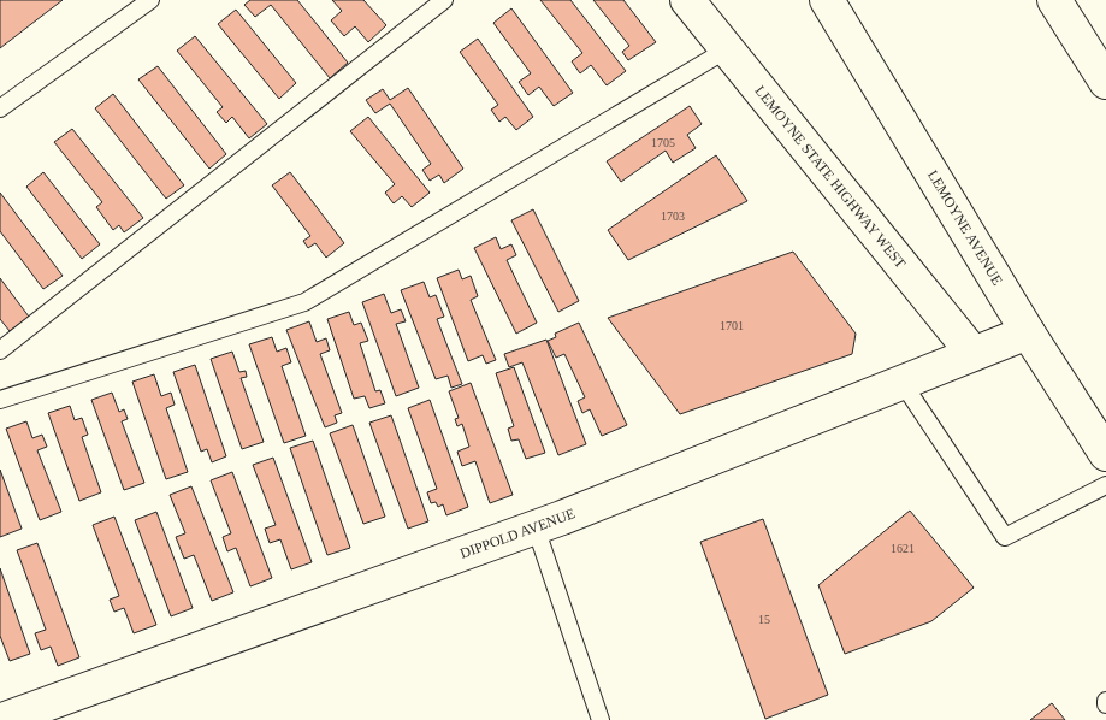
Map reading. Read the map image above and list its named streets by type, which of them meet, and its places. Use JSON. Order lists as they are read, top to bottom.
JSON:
{
  "streets": {
    "street": ["LEMOYNE STATE HIGHWAY WEST", "LEMOYNE AVENUE", "DIPPOLD AVENUE"]
  },
  "crossings": [
    ["LEMOYNE STATE HIGHWAY WEST", "DIPPOLD AVENUE"],
    ["LEMOYNE AVENUE", "DIPPOLD AVENUE"]
  ],
  "house_numbers": [
    "1705",
    "1703",
    "1701",
    "1621",
    "15"
  ]
}
